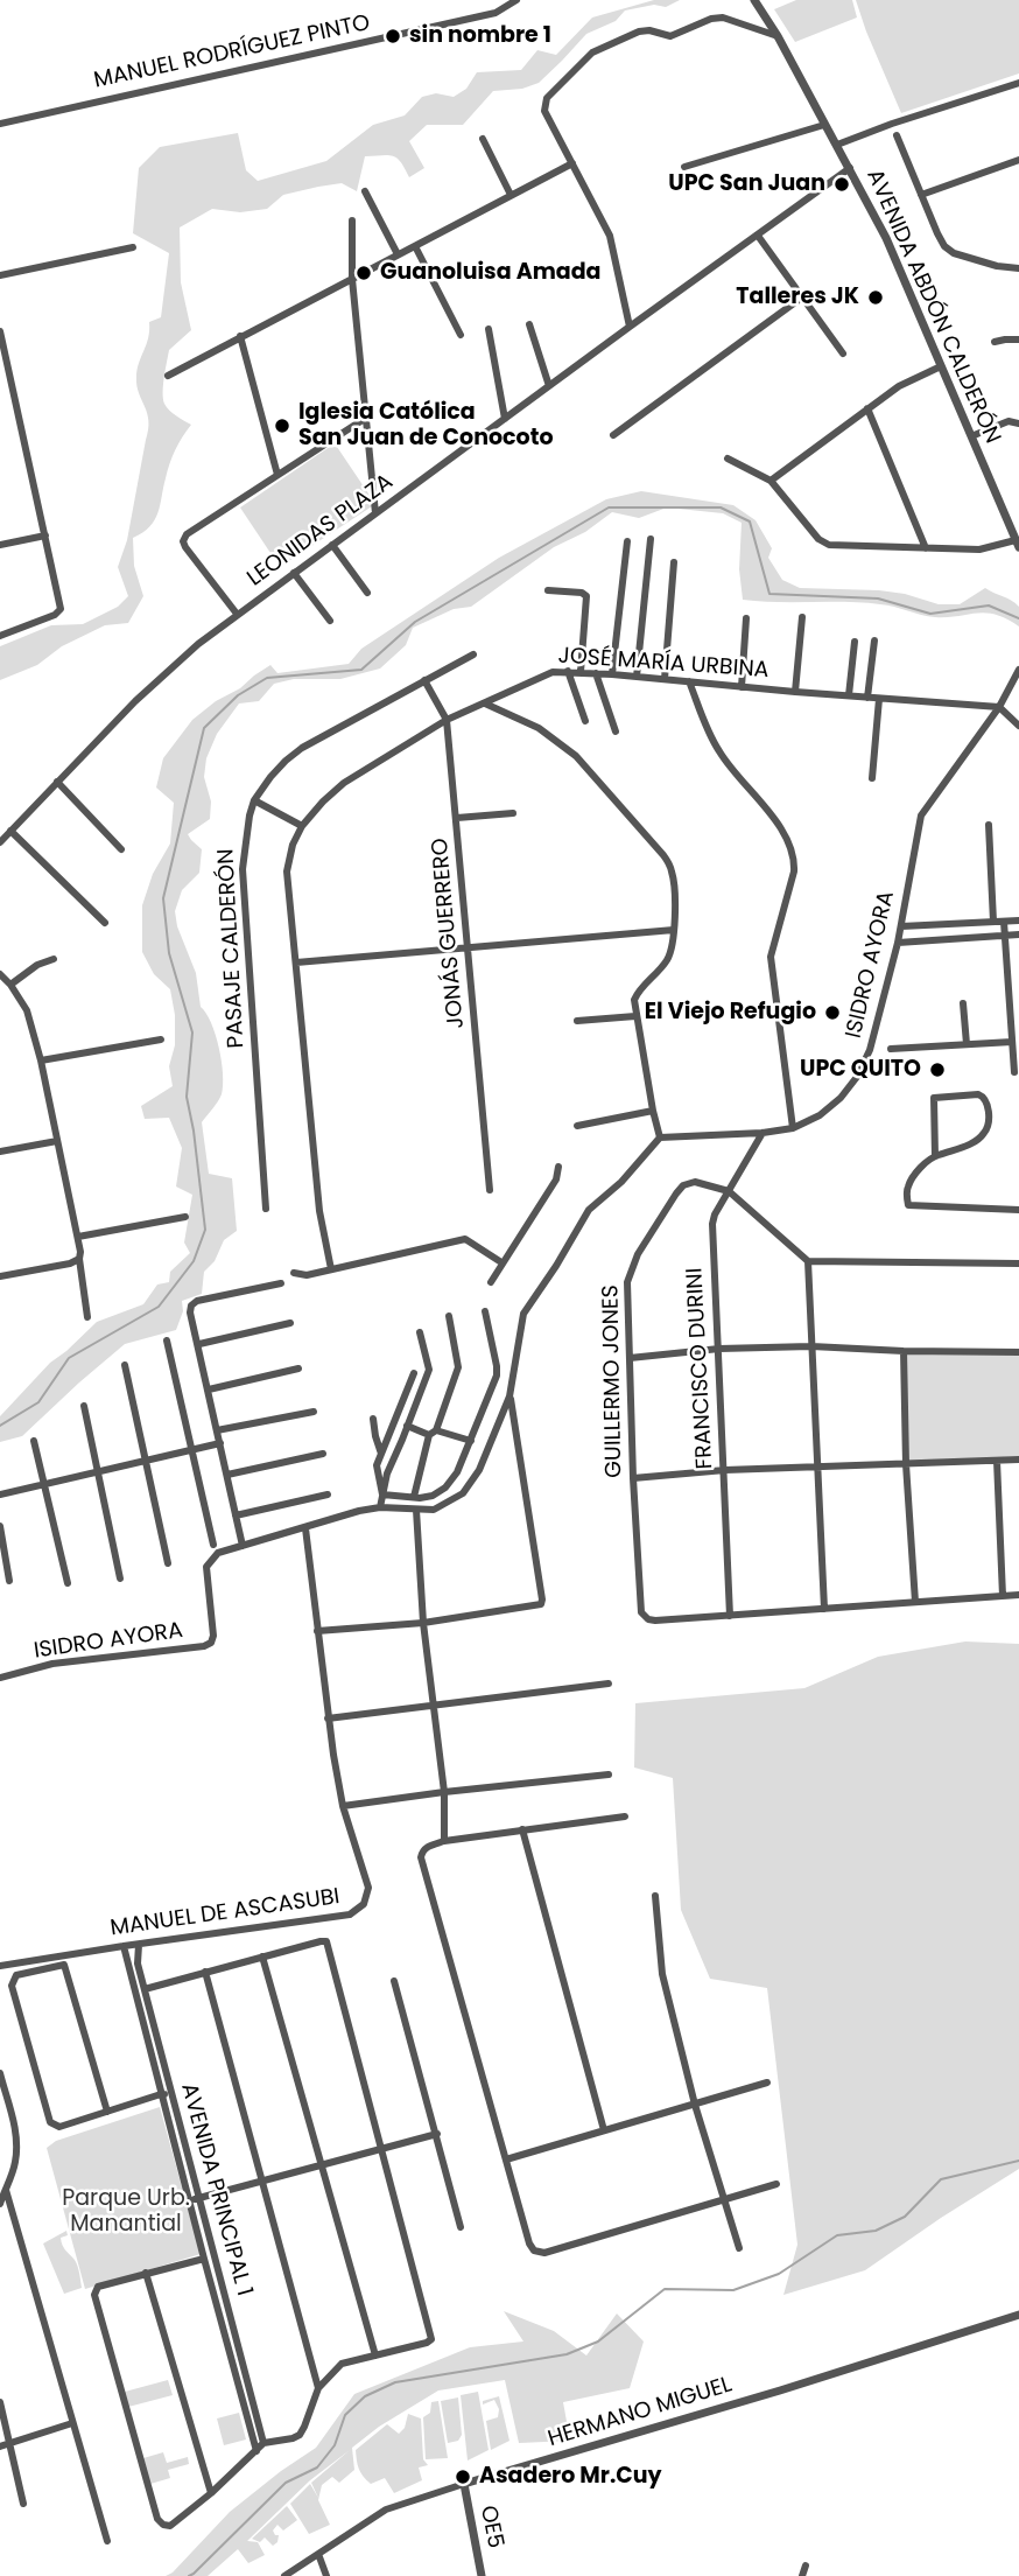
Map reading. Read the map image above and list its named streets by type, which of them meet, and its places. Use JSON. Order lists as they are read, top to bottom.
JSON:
{
  "streets": {
    "street": [
      "MANUEL RODRÍGUEZ PINTO",
      "AVENIDA ABDÓN CALDERÓN",
      "LEONIDAS PLAZA",
      "JOSÉ MARÍA URBINA",
      "JONÁS GUERRERO",
      "PASAJE CALDERÓN",
      "ISIDRO AYORA",
      "FRANCISCO DURINI",
      "GUILLERMO JONES",
      "MANUEL DE ASCASUBI",
      "AVENIDA PRINCIPAL 1",
      "HERMANO MIGUEL",
      "OE5"
    ]
  },
  "crossings": [
    ["AVENIDA ABDÓN CALDERÓN", "LEONIDAS PLAZA"],
    ["JOSÉ MARÍA URBINA", "JONÁS GUERRERO"],
    ["JOSÉ MARÍA URBINA", "ISIDRO AYORA"],
    ["JONÁS GUERRERO", "PASAJE CALDERÓN"],
    ["ISIDRO AYORA", "FRANCISCO DURINI"],
    ["ISIDRO AYORA", "MANUEL DE ASCASUBI"],
    ["FRANCISCO DURINI", "GUILLERMO JONES"],
    ["MANUEL DE ASCASUBI", "AVENIDA PRINCIPAL 1"],
    ["HERMANO MIGUEL", "OE5"]
  ],
  "parks": ["Parque Urb. Manantial"],
  "places": [
    "sin nombre 1",
    "UPC San Juan",
    "Guanoluisa Amada",
    "Talleres JK",
    "Iglesia Católica San Juan de Conocoto",
    "El Viejo Refugio",
    "UPC QUITO",
    "Asadero Mr.Cuy"
  ]
}
